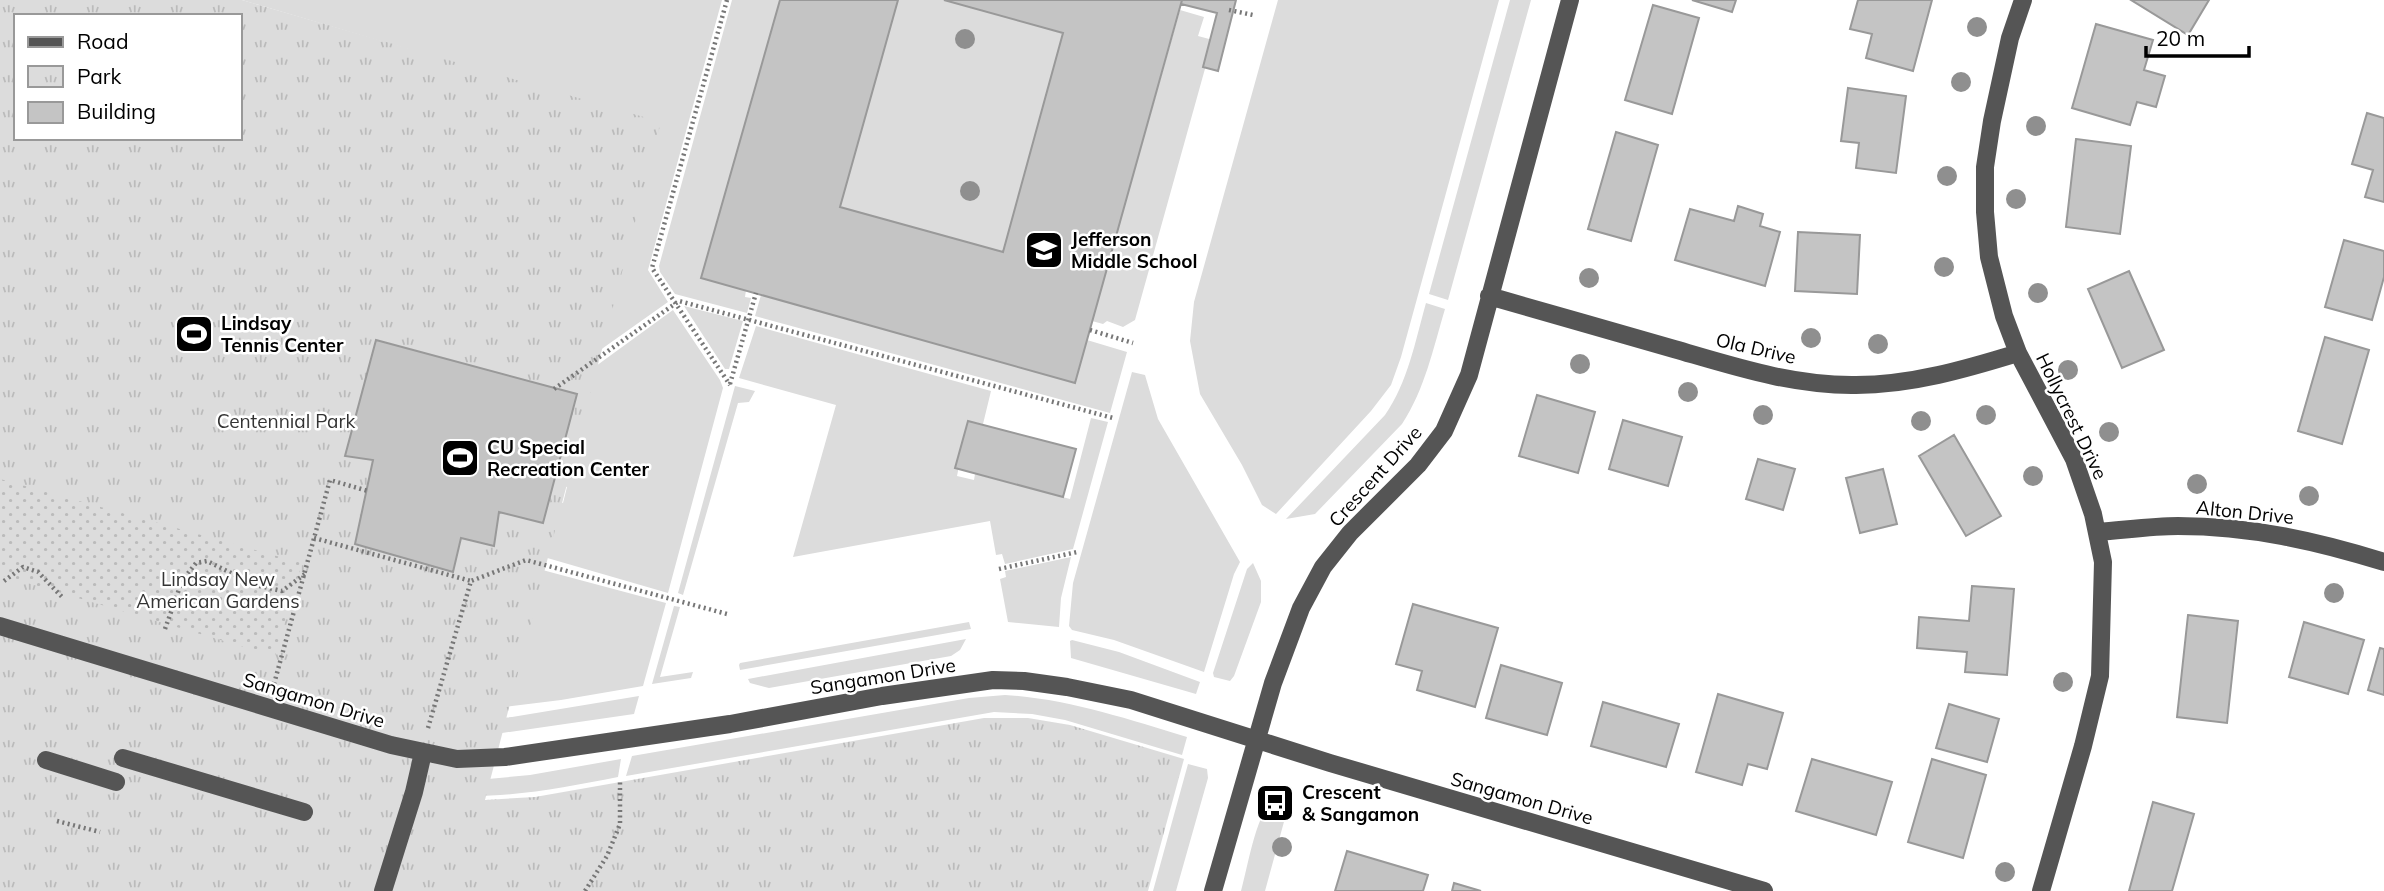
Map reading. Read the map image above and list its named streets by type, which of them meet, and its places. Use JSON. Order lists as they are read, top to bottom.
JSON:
{
  "streets": {
    "street": [
      "Ola Drive",
      "Hollycrest Drive",
      "Crescent Drive",
      "Alton Drive",
      "Sangamon Drive"
    ]
  },
  "crossings": [
    ["Ola Drive", "Hollycrest Drive"],
    ["Ola Drive", "Crescent Drive"],
    ["Hollycrest Drive", "Alton Drive"],
    ["Crescent Drive", "Sangamon Drive"]
  ],
  "parks": ["Centennial Park", "Lindsay New American Gardens"],
  "places": {
    "school or university": ["Jefferson Middle School"],
    "sports": ["Lindsay Tennis Center", "CU Special Recreation Center"],
    "bus stop": ["Crescent & Sangamon"]
  },
  "legend": ["Road", "Park", "Building"],
  "scale_bar": "20 m"
}
